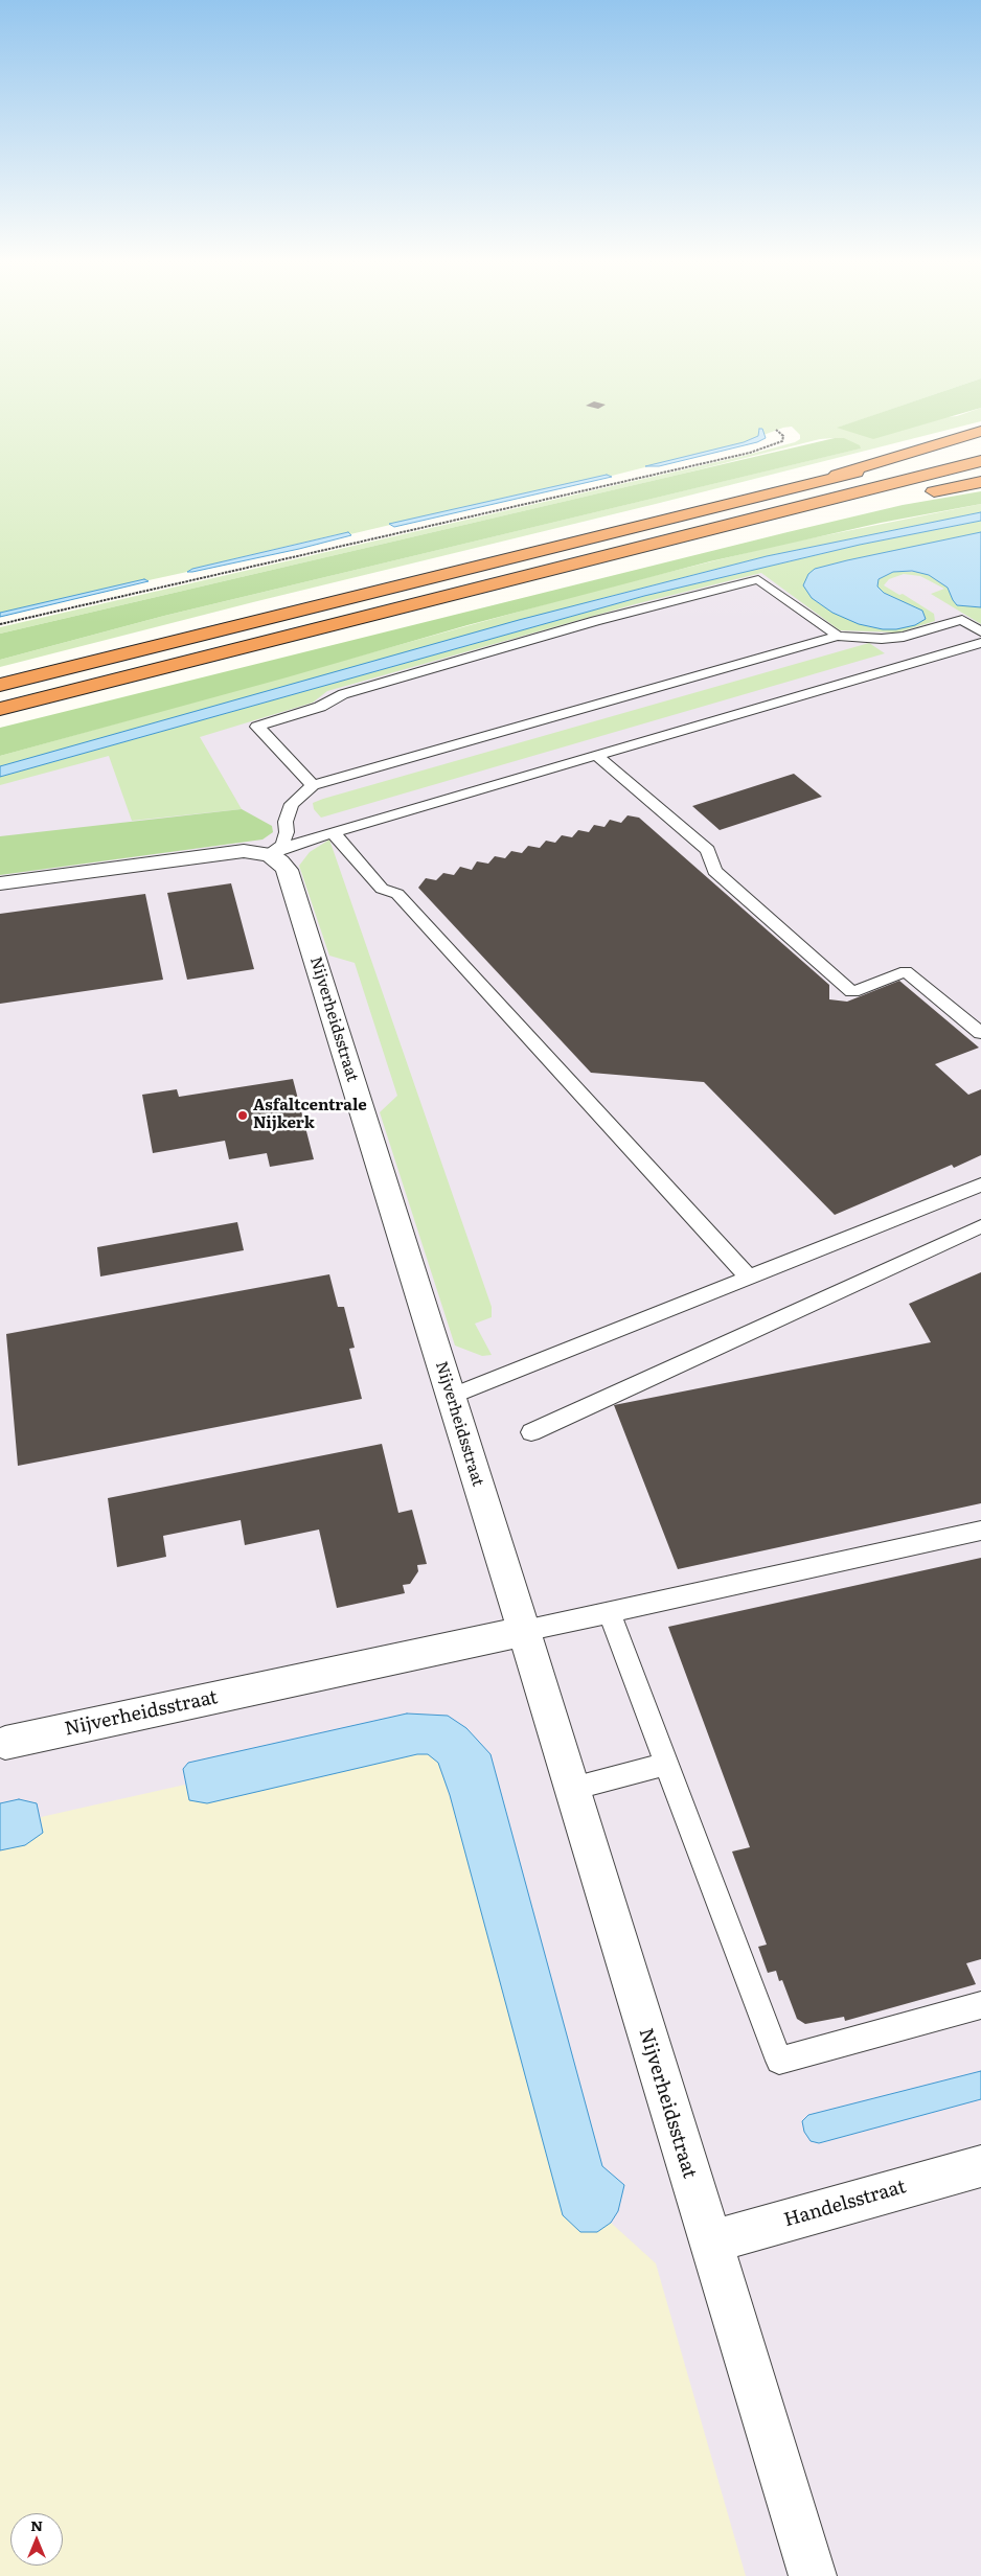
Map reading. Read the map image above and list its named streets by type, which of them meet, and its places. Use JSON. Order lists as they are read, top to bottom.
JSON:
{
  "streets": {
    "street": ["Nijverheidsstraat", "Handelsstraat"]
  },
  "crossings": [
    ["Nijverheidsstraat", "Handelsstraat"]
  ],
  "places": ["Asfaltcentrale Nijkerk"],
  "north": "top"
}
